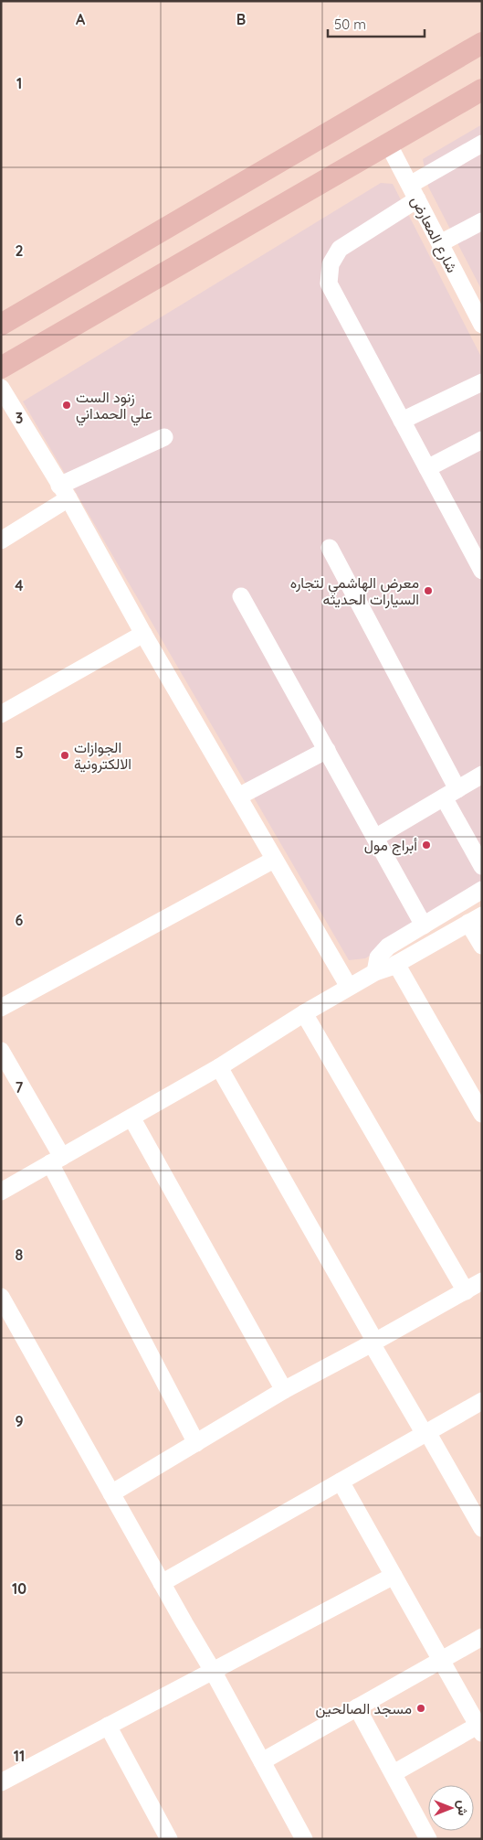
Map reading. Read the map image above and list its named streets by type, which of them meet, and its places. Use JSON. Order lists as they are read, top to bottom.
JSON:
{
  "streets": {
    "street": ["شارع المعارض"]
  },
  "places": [
    "زنود الست علي الحمداني",
    "معرض الهاشمي لتجاره السيارات الحديثه",
    "الجوازات الالكترونية",
    "أبراج مول",
    "مسجد الصالحين"
  ],
  "scale_bar": "50 m",
  "north": "right",
  "grid": {
    "columns": ["A", "B"],
    "rows": [
      "1",
      "2",
      "3",
      "4",
      "5",
      "6",
      "7",
      "8",
      "9",
      "10",
      "11"
    ]
  }
}
